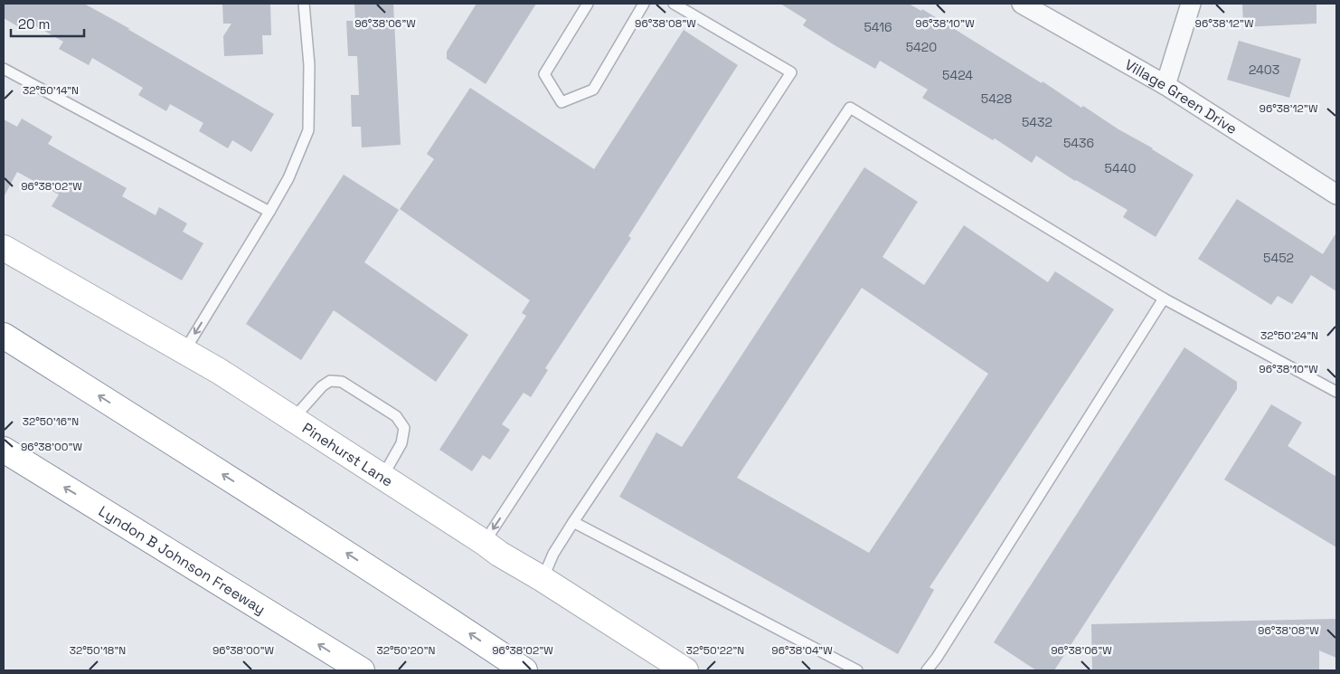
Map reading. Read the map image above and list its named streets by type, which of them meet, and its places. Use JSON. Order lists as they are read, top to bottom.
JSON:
{
  "streets": {
    "main road": ["Pinehurst Lane", "Lyndon B Johnson Freeway"],
    "street": ["Village Green Drive"]
  },
  "house_numbers": [
    "5416",
    "5420",
    "2403",
    "5424",
    "5428",
    "5432",
    "5436",
    "5440",
    "5452"
  ],
  "scale_bar": "20 m",
  "coordinates": [
    "96°38'06\"W",
    "96°38'08\"W",
    "96°38'10\"W",
    "96°38'12\"W",
    "32°50'14\"N",
    "96°38'02\"W",
    "32°50'24\"N",
    "32°50'16\"N",
    "96°38'00\"W",
    "32°50'18\"N",
    "32°50'20\"N",
    "32°50'22\"N",
    "96°38'04\"W"
  ]
}
